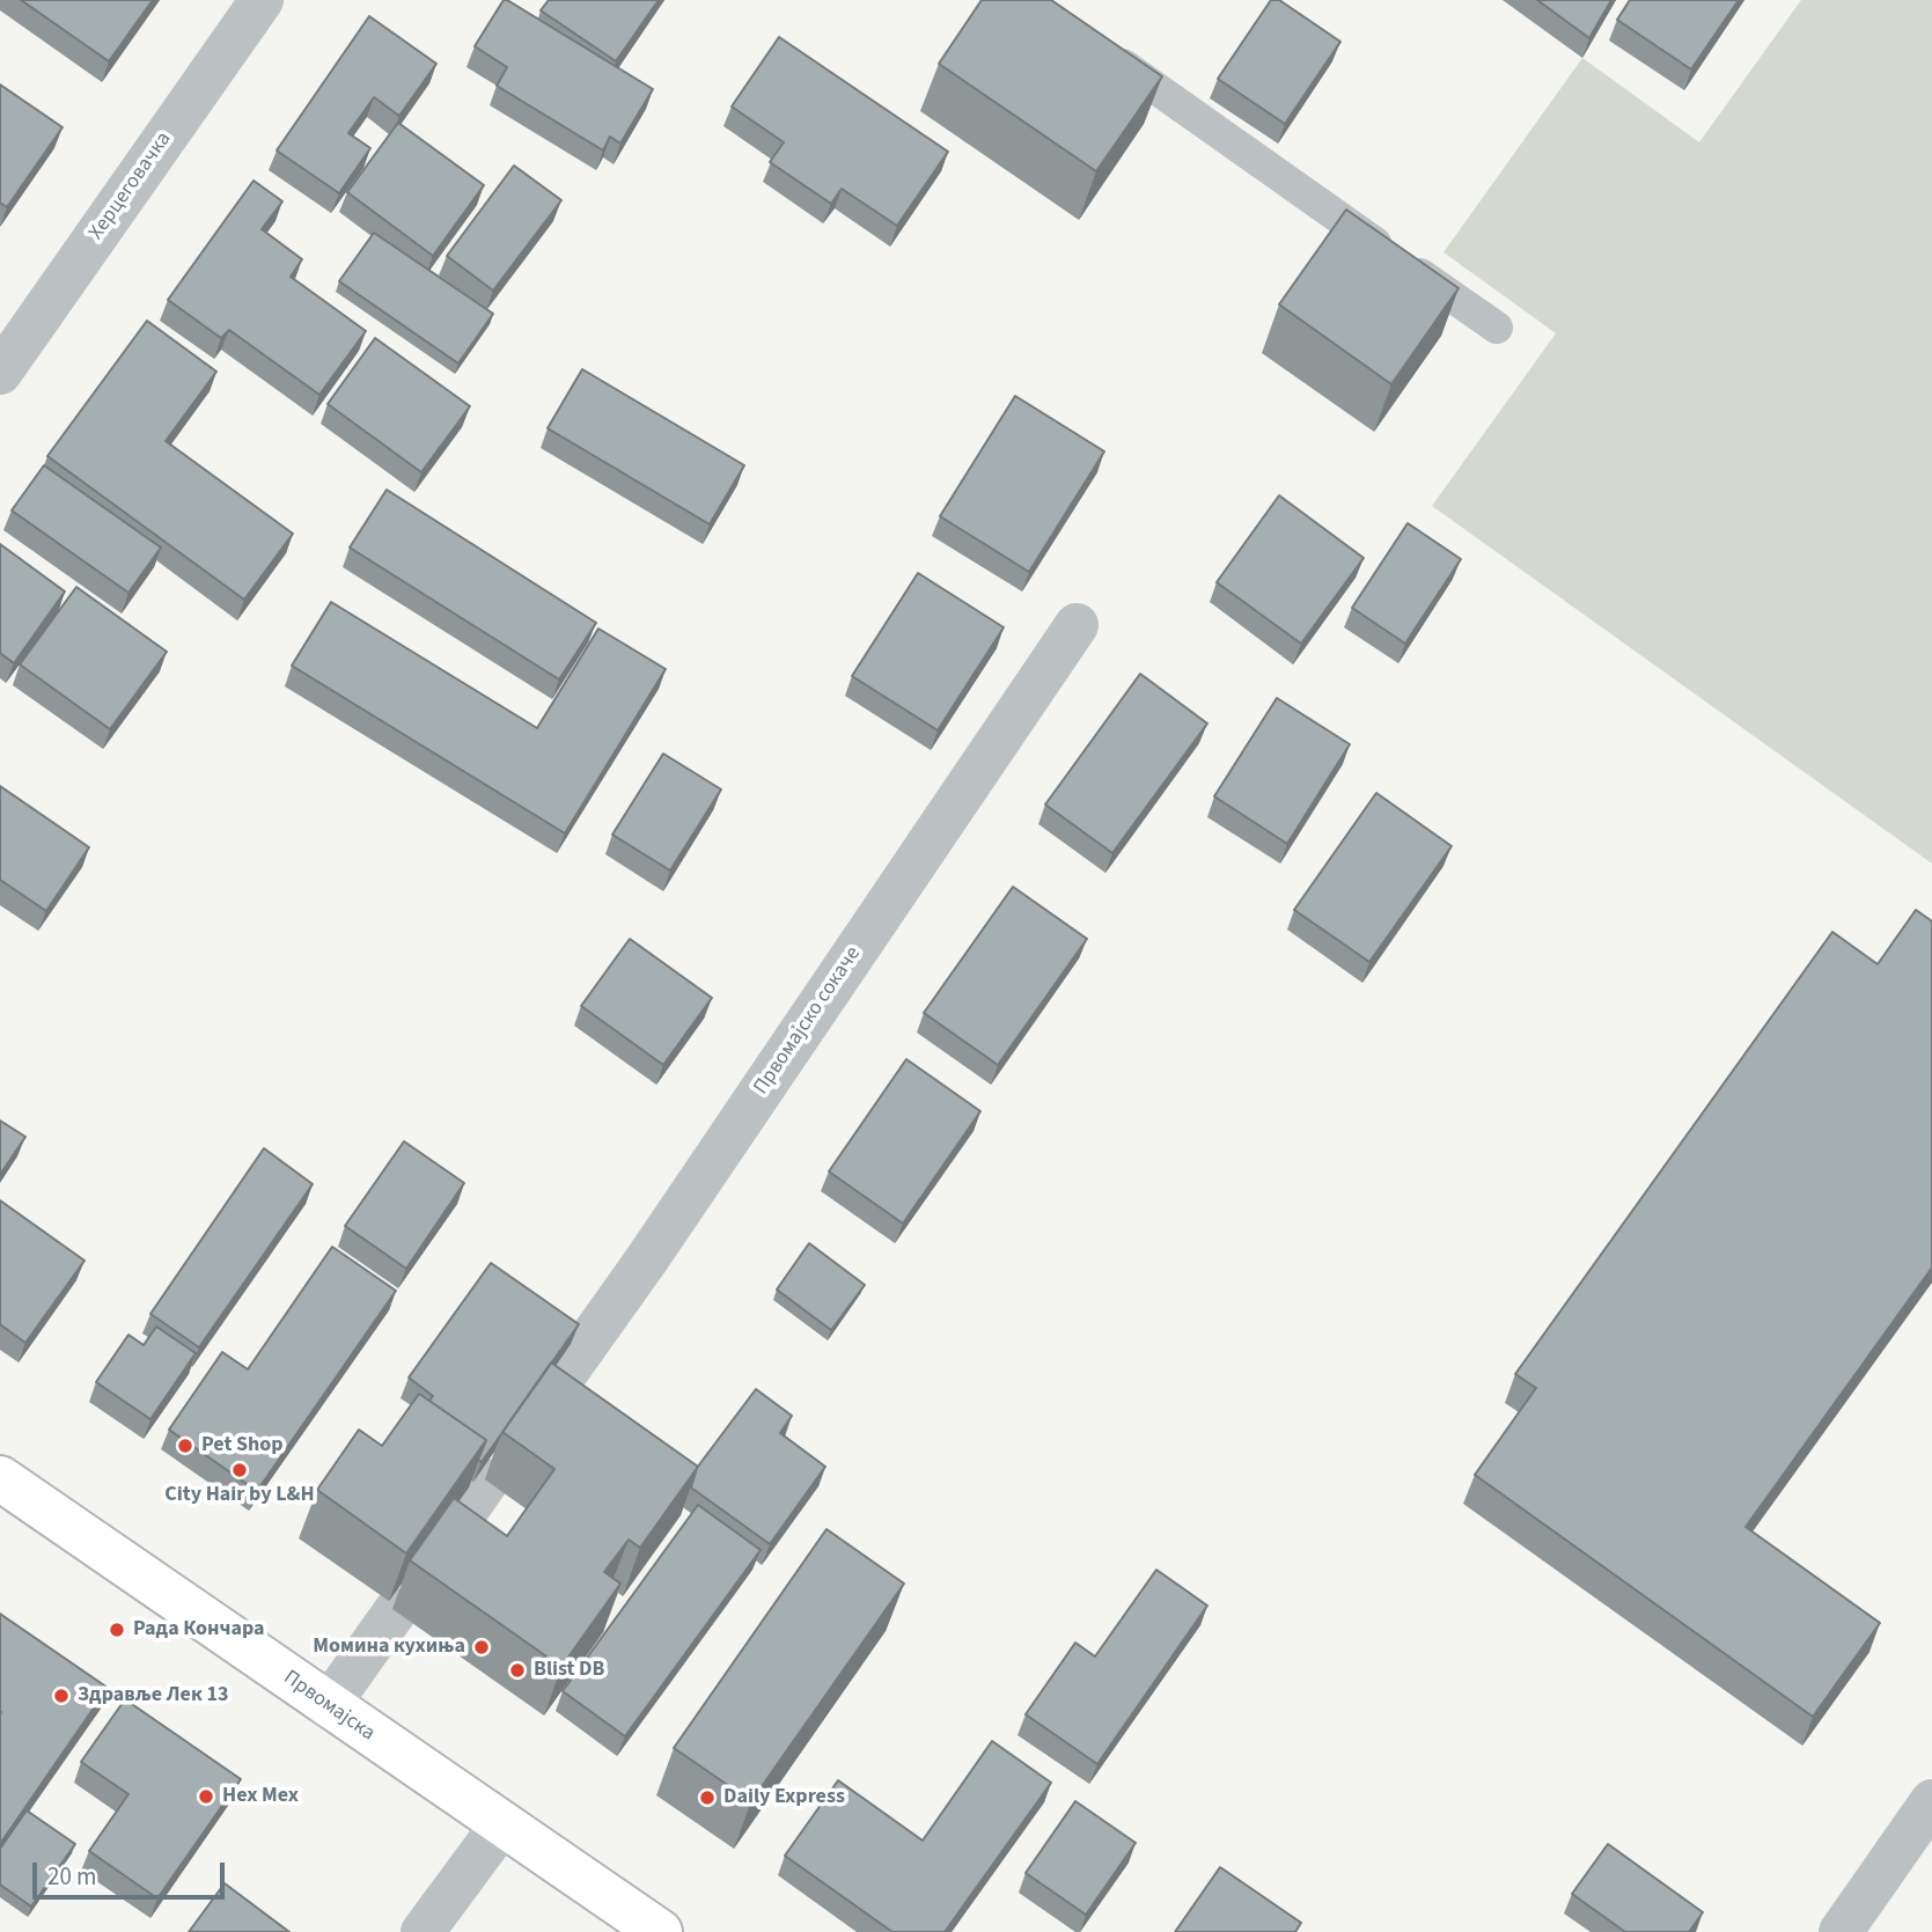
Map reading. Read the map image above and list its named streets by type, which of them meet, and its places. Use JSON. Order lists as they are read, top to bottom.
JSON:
{
  "streets": {
    "main road": ["Првомајска"],
    "street": ["Херцеговачка", "Првомајско сокаче"]
  },
  "places": [
    "Pet Shop",
    "City Hair by L&H",
    "Рада Кончара",
    "Момина кухиња",
    "Blist DB",
    "Здравље Лек 13",
    "Hex Mex",
    "Daily Express"
  ],
  "scale_bar": "20 m"
}
